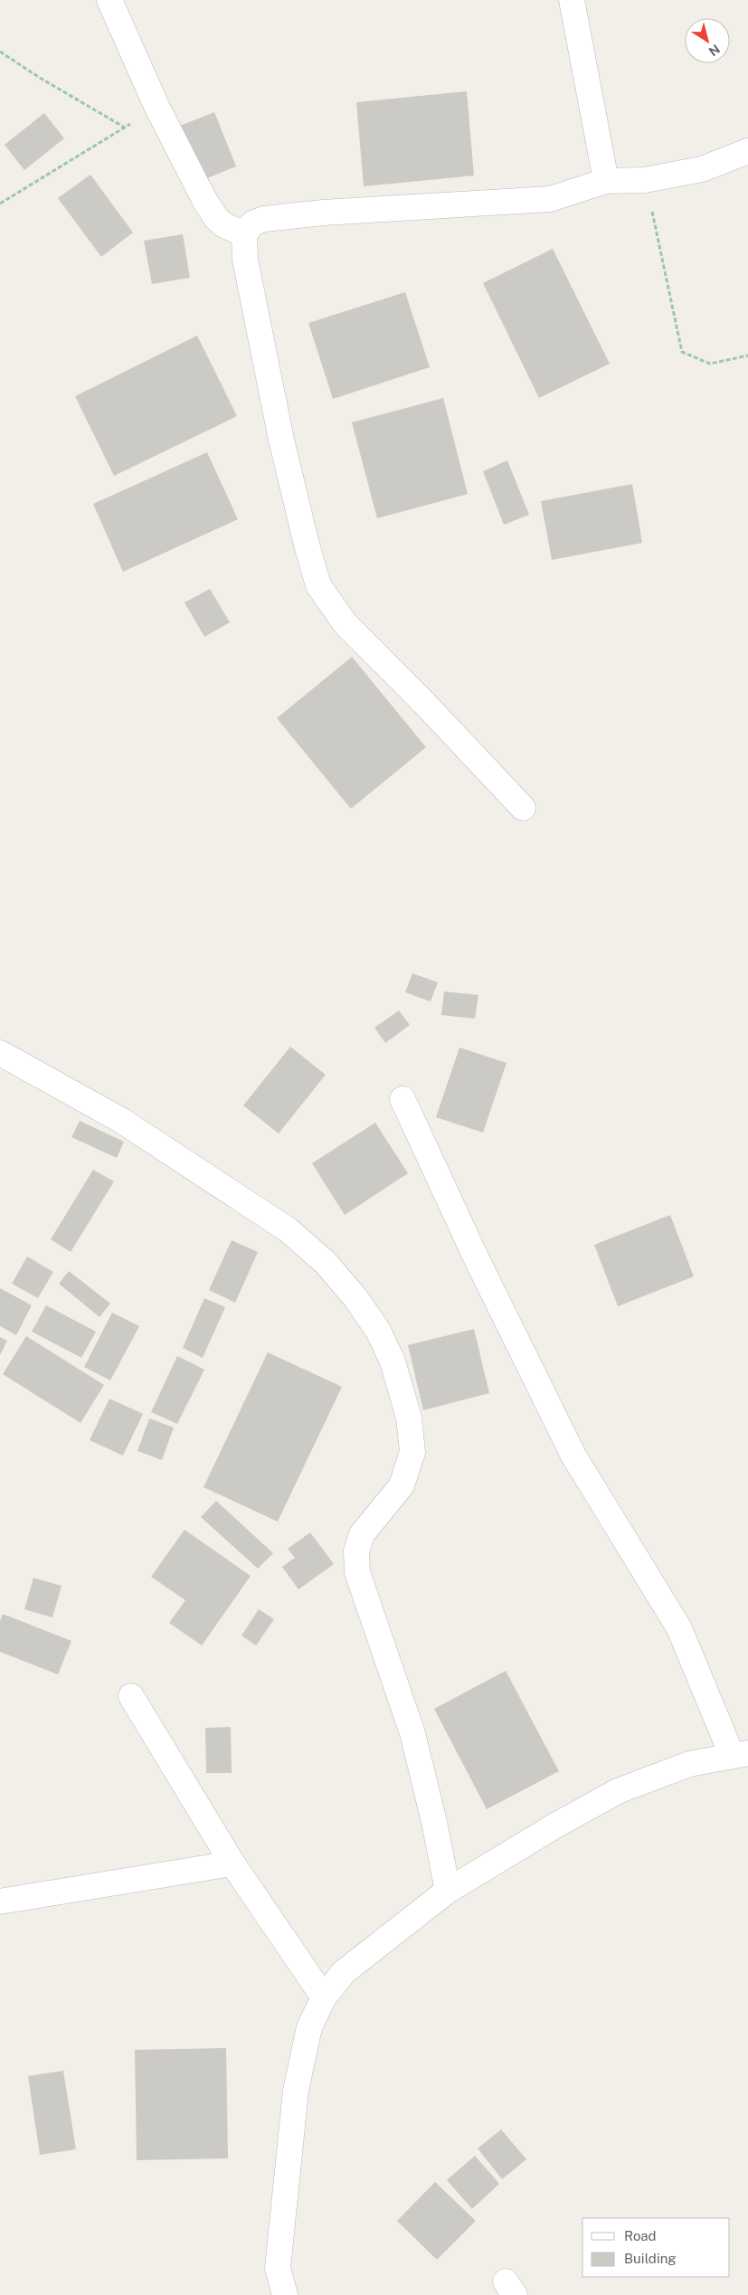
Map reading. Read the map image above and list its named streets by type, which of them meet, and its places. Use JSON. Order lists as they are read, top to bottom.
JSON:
{
  "legend": ["Road", "Building"],
  "north": "bottom right"
}
